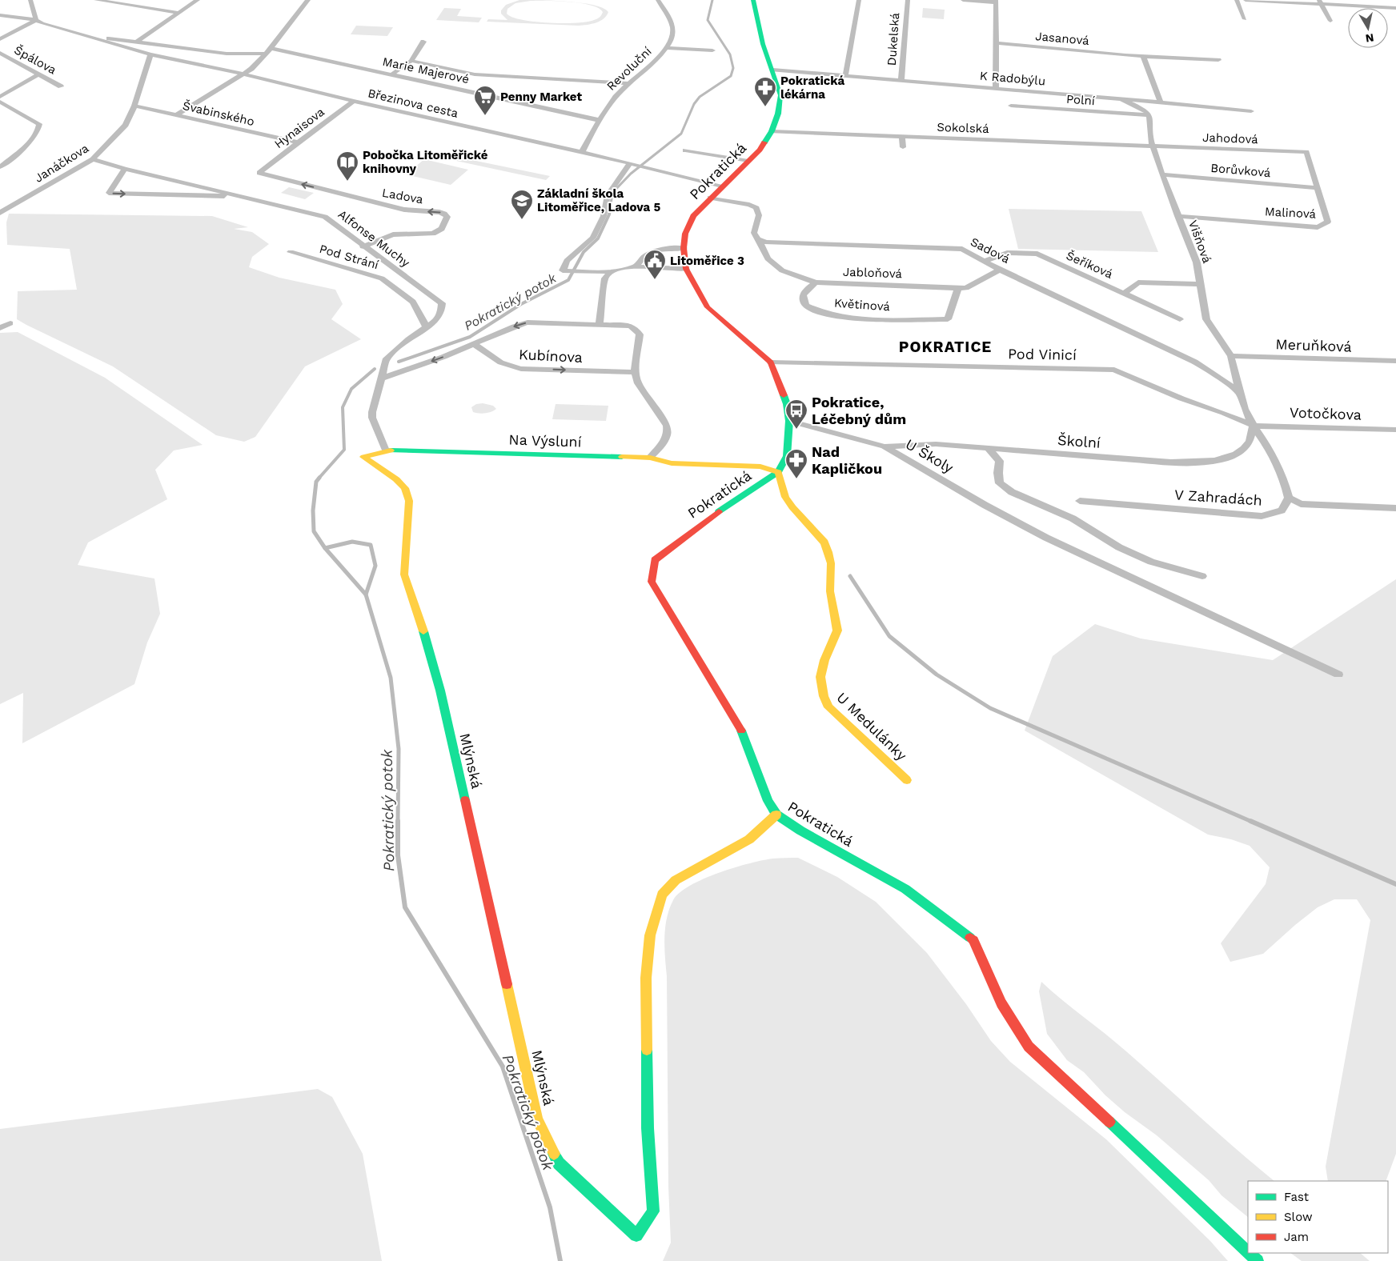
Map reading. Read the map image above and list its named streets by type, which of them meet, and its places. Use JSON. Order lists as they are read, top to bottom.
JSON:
{
  "streets": {
    "street": [
      "Jasanová",
      "Dukelská",
      "Špálova",
      "Revoluční",
      "Marie Majerové",
      "K Radobýlu",
      "Polní",
      "Březinova cesta",
      "Švabinského",
      "Hynaisova",
      "Sokolská",
      "Jahodová",
      "Janáčkova",
      "Borůvková",
      "Pokratická",
      "Ladova",
      "Malinová",
      "Alfonse Muchy",
      "Višňová",
      "Sadová",
      "Pod Strání",
      "Šeříková",
      "Jabloňová",
      "Květinová",
      "Meruňková",
      "Pod Vinicí",
      "Kubínova",
      "Votočkova",
      "Na Výsluní",
      "Školní",
      "U Školy",
      "V Zahradách",
      "U Medulánky",
      "Mlýnská"
    ]
  },
  "crossings": [
    ["Dukelská", "K Radobýlu"],
    ["Špálova", "Březinova cesta"],
    ["Revoluční", "Marie Majerové"],
    ["Revoluční", "Březinova cesta"],
    ["K Radobýlu", "Pokratická"],
    ["Polní", "Višňová"],
    ["Březinova cesta", "Hynaisova"],
    ["Březinova cesta", "Janáčkova"],
    ["Březinova cesta", "Pokratická"],
    ["Švabinského", "Hynaisova"],
    ["Švabinského", "Janáčkova"],
    ["Hynaisova", "Ladova"],
    ["Sokolská", "Jahodová"],
    ["Sokolská", "Pokratická"],
    ["Sokolská", "Višňová"],
    ["Jahodová", "Malinová"],
    ["Jahodová", "Višňová"],
    ["Janáčkova", "Alfonse Muchy"],
    ["Borůvková", "Malinová"],
    ["Borůvková", "Višňová"],
    ["Pokratická", "Pod Vinicí"],
    ["Pokratická", "Na Výsluní"],
    ["Pokratická", "U Školy"],
    ["Pokratická", "U Medulánky"],
    ["Pokratická", "Mlýnská"],
    ["Ladova", "Alfonse Muchy"],
    ["Malinová", "Višňová"],
    ["Alfonse Muchy", "Pod Strání"],
    ["Alfonse Muchy", "Kubínova"],
    ["Višňová", "Sadová"],
    ["Višňová", "Meruňková"],
    ["Višňová", "Pod Vinicí"],
    ["Višňová", "Votočkova"],
    ["Višňová", "Školní"],
    ["Sadová", "Šeříková"],
    ["Sadová", "Jabloňová"],
    ["Jabloňová", "Květinová"],
    ["Pod Vinicí", "Votočkova"],
    ["Pod Vinicí", "Školní"],
    ["Votočkova", "Školní"],
    ["Na Výsluní", "U Medulánky"],
    ["Na Výsluní", "Mlýnská"],
    ["Školní", "U Školy"]
  ],
  "districts": ["POKRATICE"],
  "water": ["Pokratický potok"],
  "places": {
    "pharmacy": ["Pokratická lékárna", "Nad Kapličkou"],
    "supermarket": ["Penny Market"],
    "library": ["Pobočka Litoměřické knihovny"],
    "school or university": ["Základní škola Litoměřice, Ladova 5"],
    "public building": ["Litoměřice 3"],
    "bus stop": ["Pokratice, Léčebný dům"]
  },
  "legend": ["Fast", "Slow", "Jam"],
  "north": "bottom"
}
